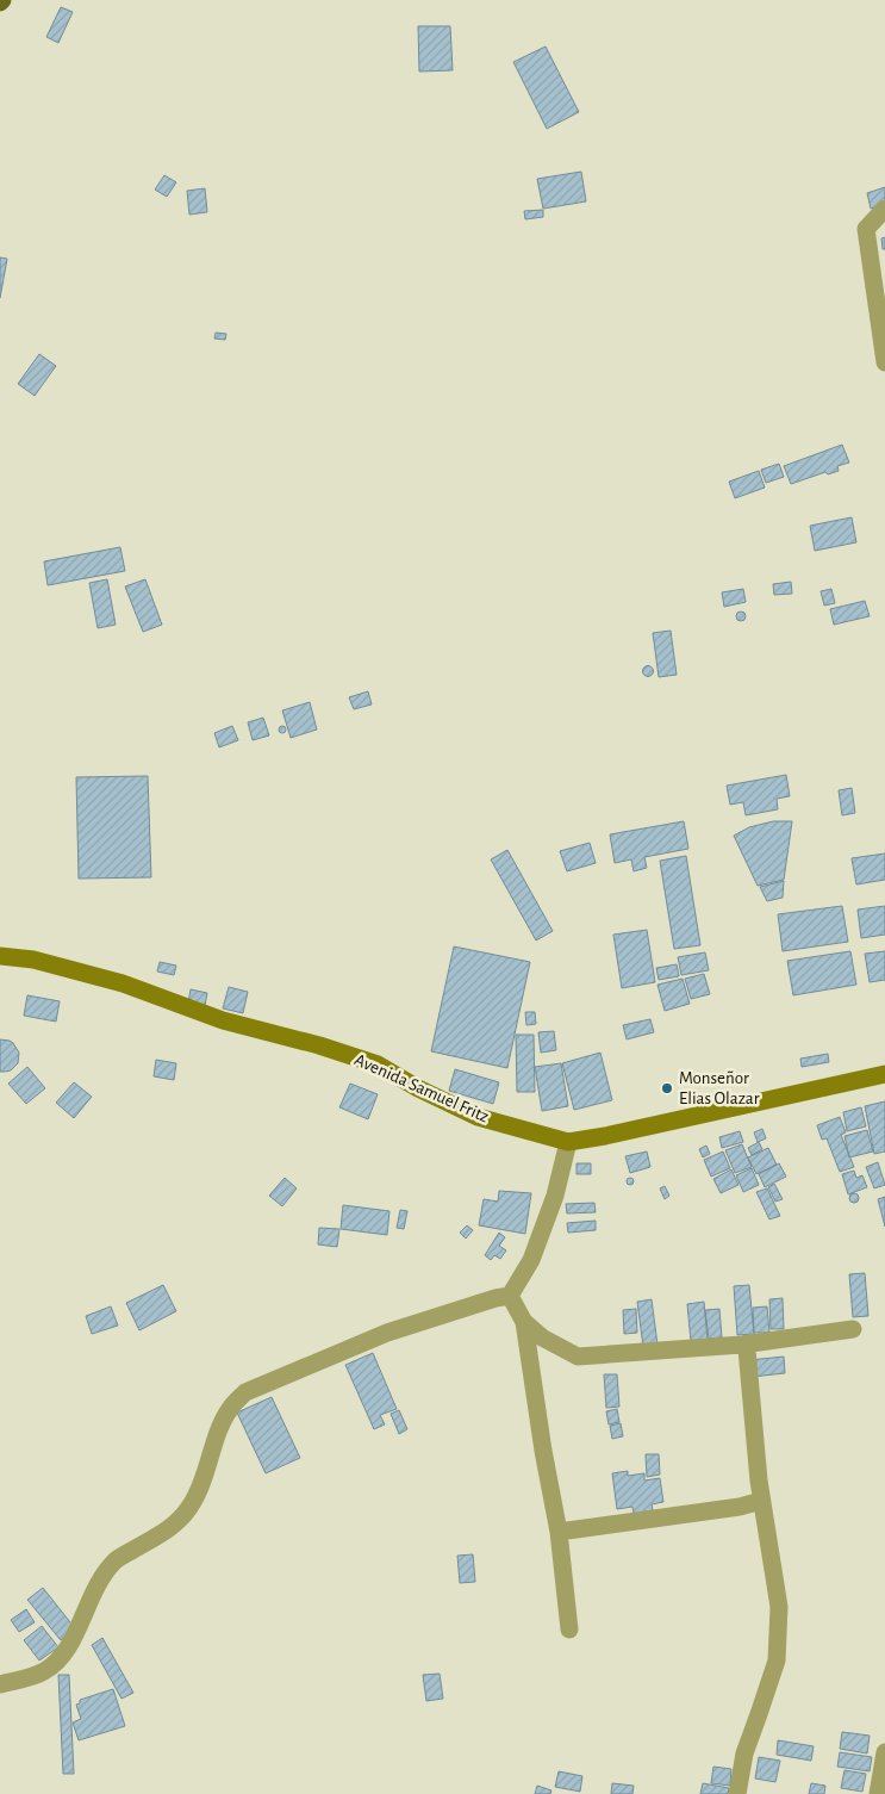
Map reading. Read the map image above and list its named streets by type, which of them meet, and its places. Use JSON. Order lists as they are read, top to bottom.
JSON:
{
  "streets": {
    "street": ["Avenida Samuel Fritz"]
  },
  "places": ["Monseñor Elias Olazar"]
}
